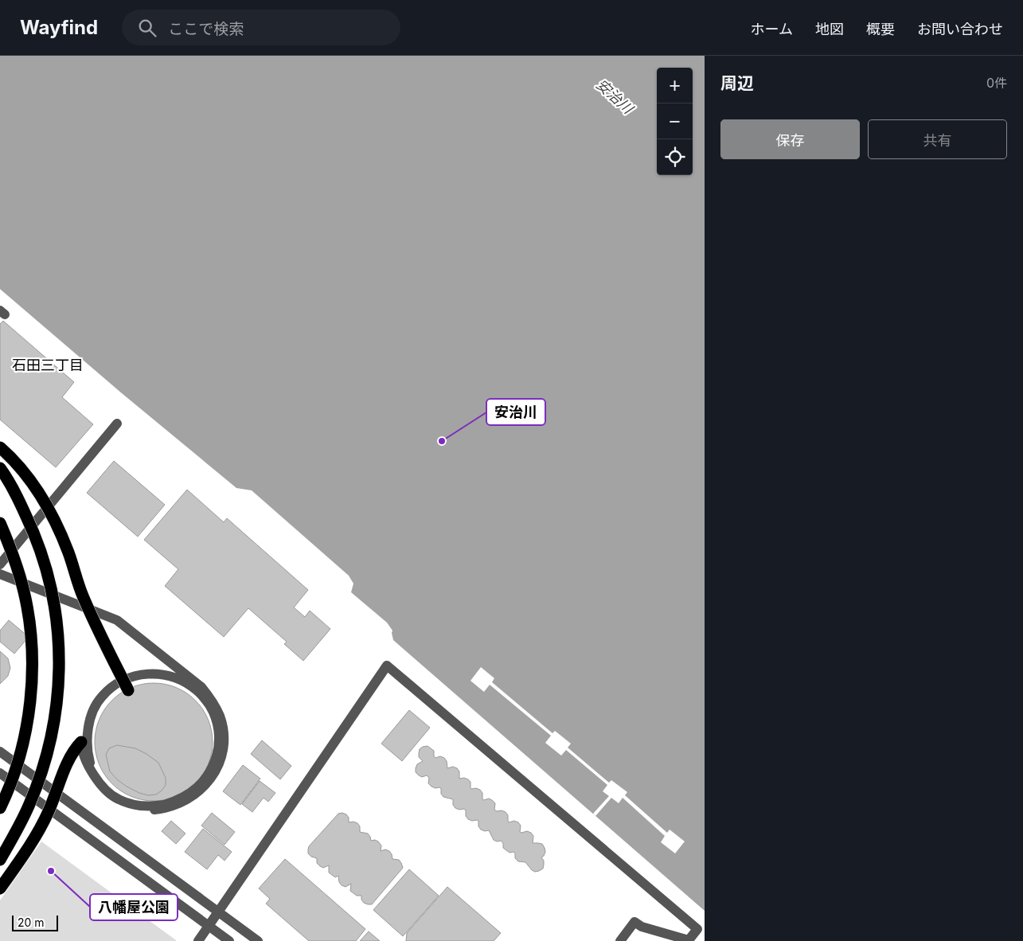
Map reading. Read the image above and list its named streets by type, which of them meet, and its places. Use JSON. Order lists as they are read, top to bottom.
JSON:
{
  "districts": ["石田三丁目"],
  "water": ["安治川"],
  "places": ["安治川", "八幡屋公園"],
  "scale_bar": "20 m",
  "page": {
    "header": "Wayfind",
    "search": "ここで検索",
    "nav": [
      "ホーム",
      "地図",
      "概要",
      "お問い合わせ"
    ],
    "heading": ["周辺", "0件"],
    "map_buttons": ["+", "−"],
    "buttons": ["保存", "共有"],
    "scale": "20 m"
  }
}
